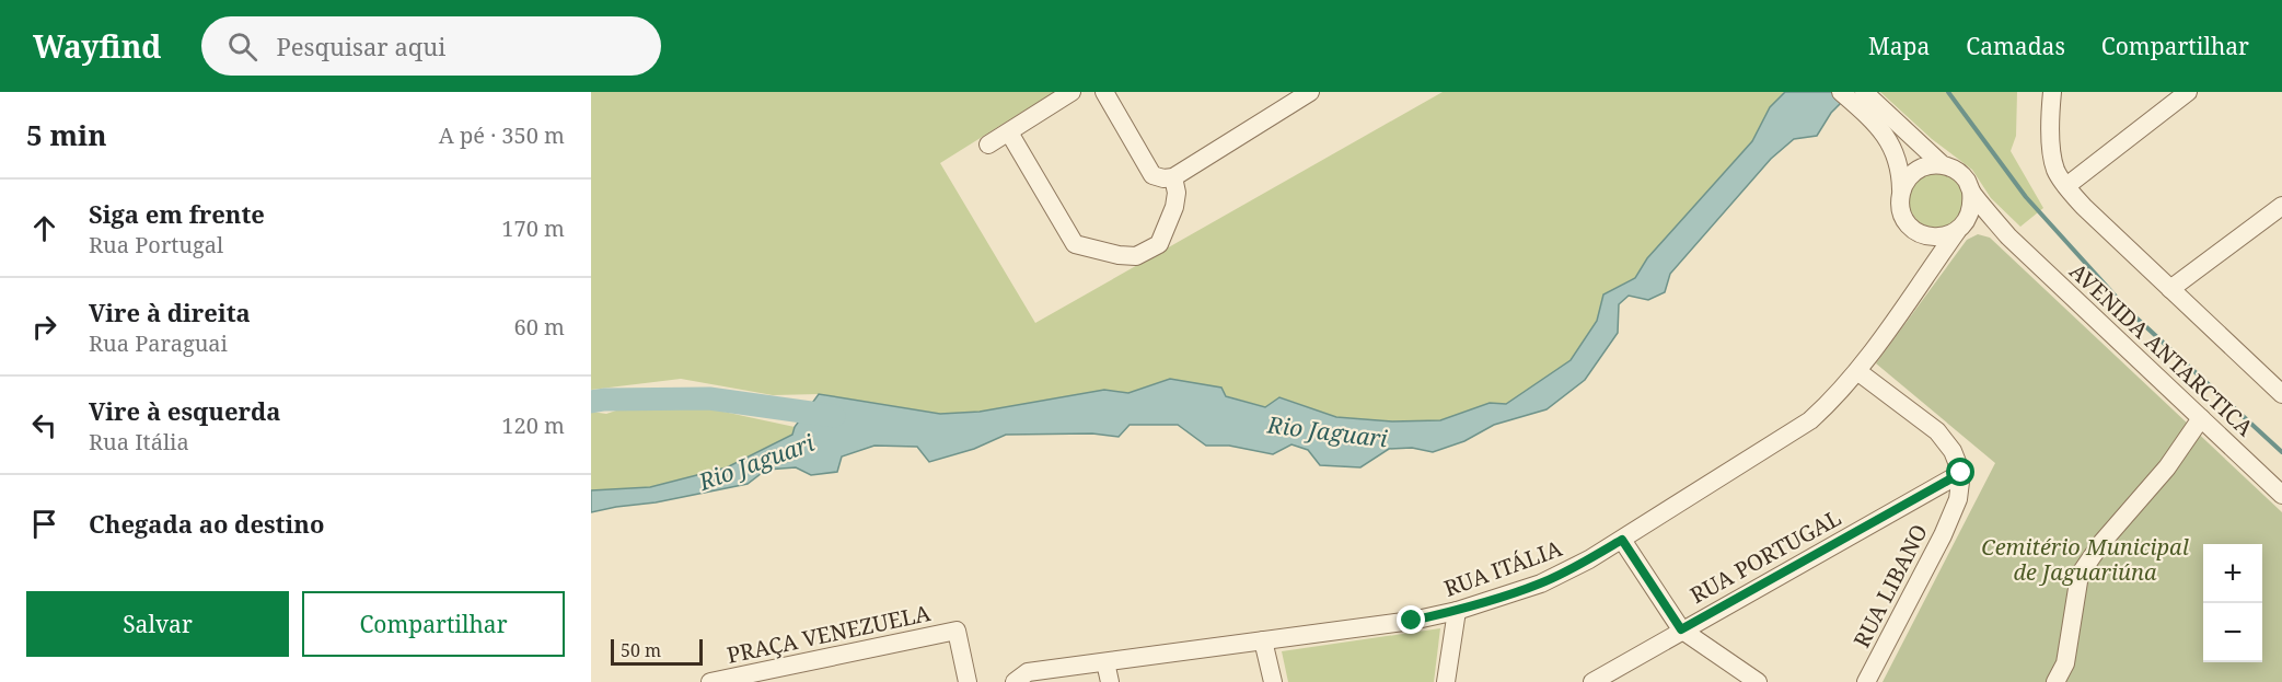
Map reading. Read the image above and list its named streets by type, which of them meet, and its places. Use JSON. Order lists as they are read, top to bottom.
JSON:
{
  "streets": {
    "street": [
      "AVENIDA ANTARCTICA",
      "RUA PORTUGAL",
      "RUA ITÁLIA",
      "RUA LIBANO",
      "PRAÇA VENEZUELA"
    ]
  },
  "crossings": [
    ["AVENIDA ANTARCTICA", "RUA ITÁLIA"],
    ["RUA PORTUGAL", "RUA LIBANO"]
  ],
  "water": ["Rio Jaguari"],
  "parks": ["Cemitério Municipal de Jaguariúna"],
  "scale_bar": "50 m",
  "page": {
    "header": "Wayfind",
    "search": "Pesquisar aqui",
    "nav": ["Mapa", "Camadas", "Compartilhar"],
    "heading": ["5 min", "A pé · 350 m"],
    "list": [
      ["Siga em frente", "Rua Portugal", "170 m"],
      ["Vire à direita", "Rua Paraguai", "60 m"],
      ["Vire à esquerda", "Rua Itália", "120 m"],
      "Chegada ao destino"
    ],
    "map_buttons": ["+", "−"],
    "buttons": ["Salvar", "Compartilhar"],
    "scale": "50 m"
  }
}
